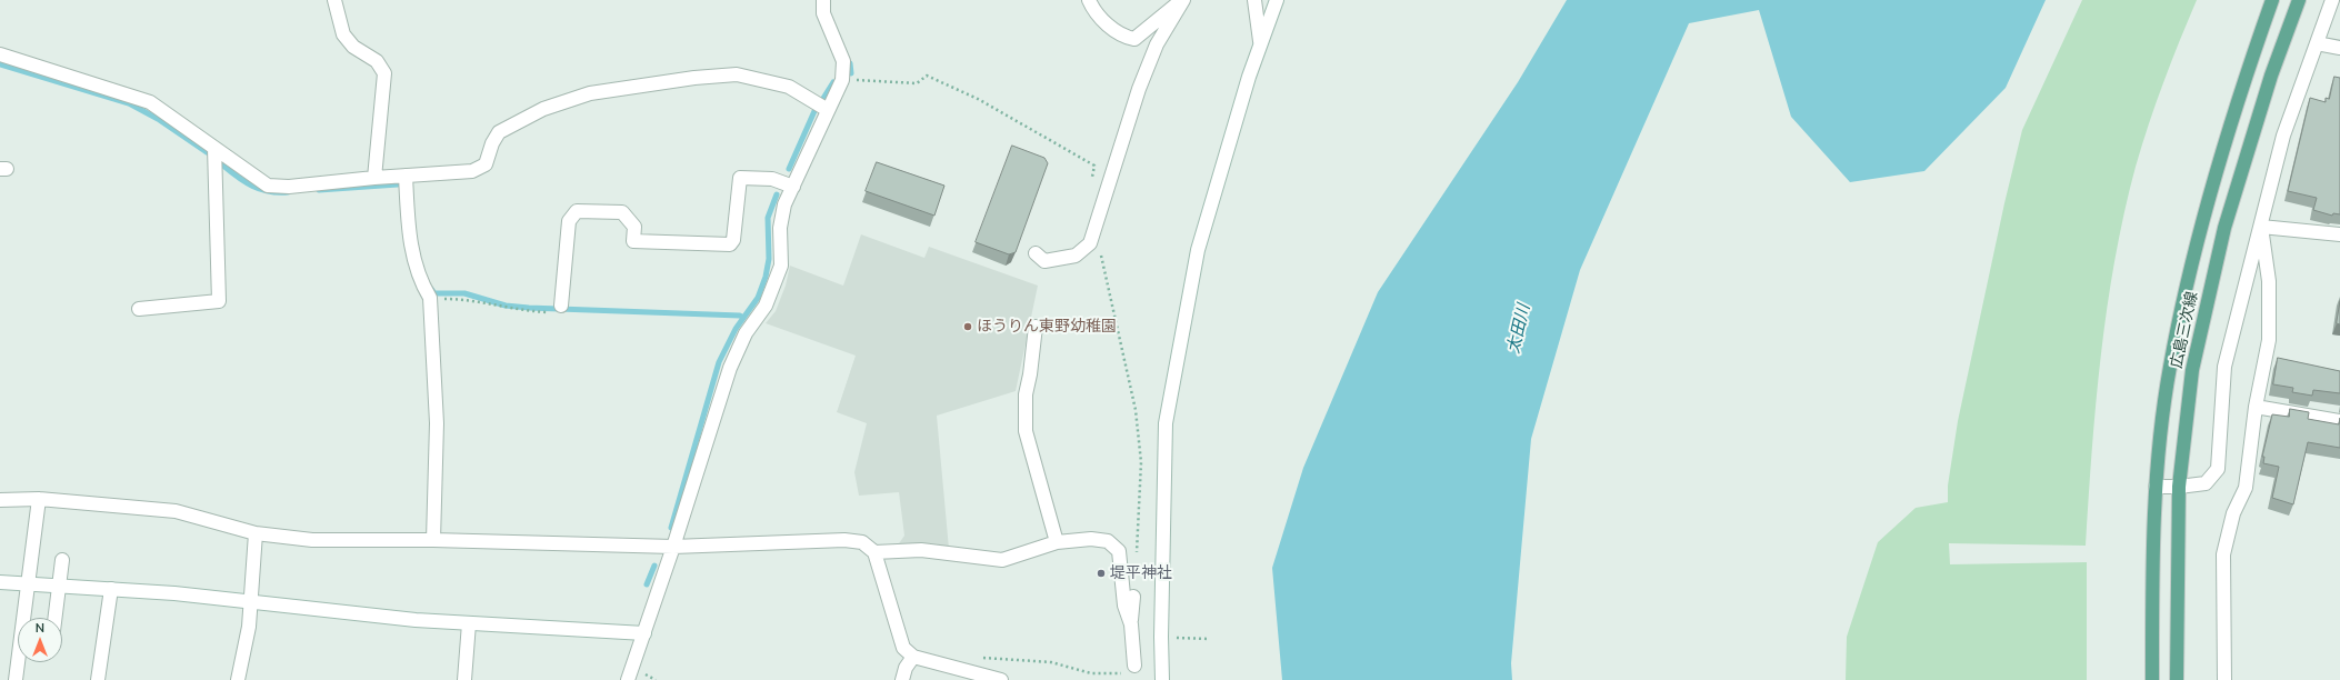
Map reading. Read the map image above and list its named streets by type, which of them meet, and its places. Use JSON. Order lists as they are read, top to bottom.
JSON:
{
  "streets": {
    "main road": ["広島三次線"]
  },
  "water": ["太田川"],
  "places": ["ほうりん東野幼稚園", "堤平神社"],
  "north": "top"
}
